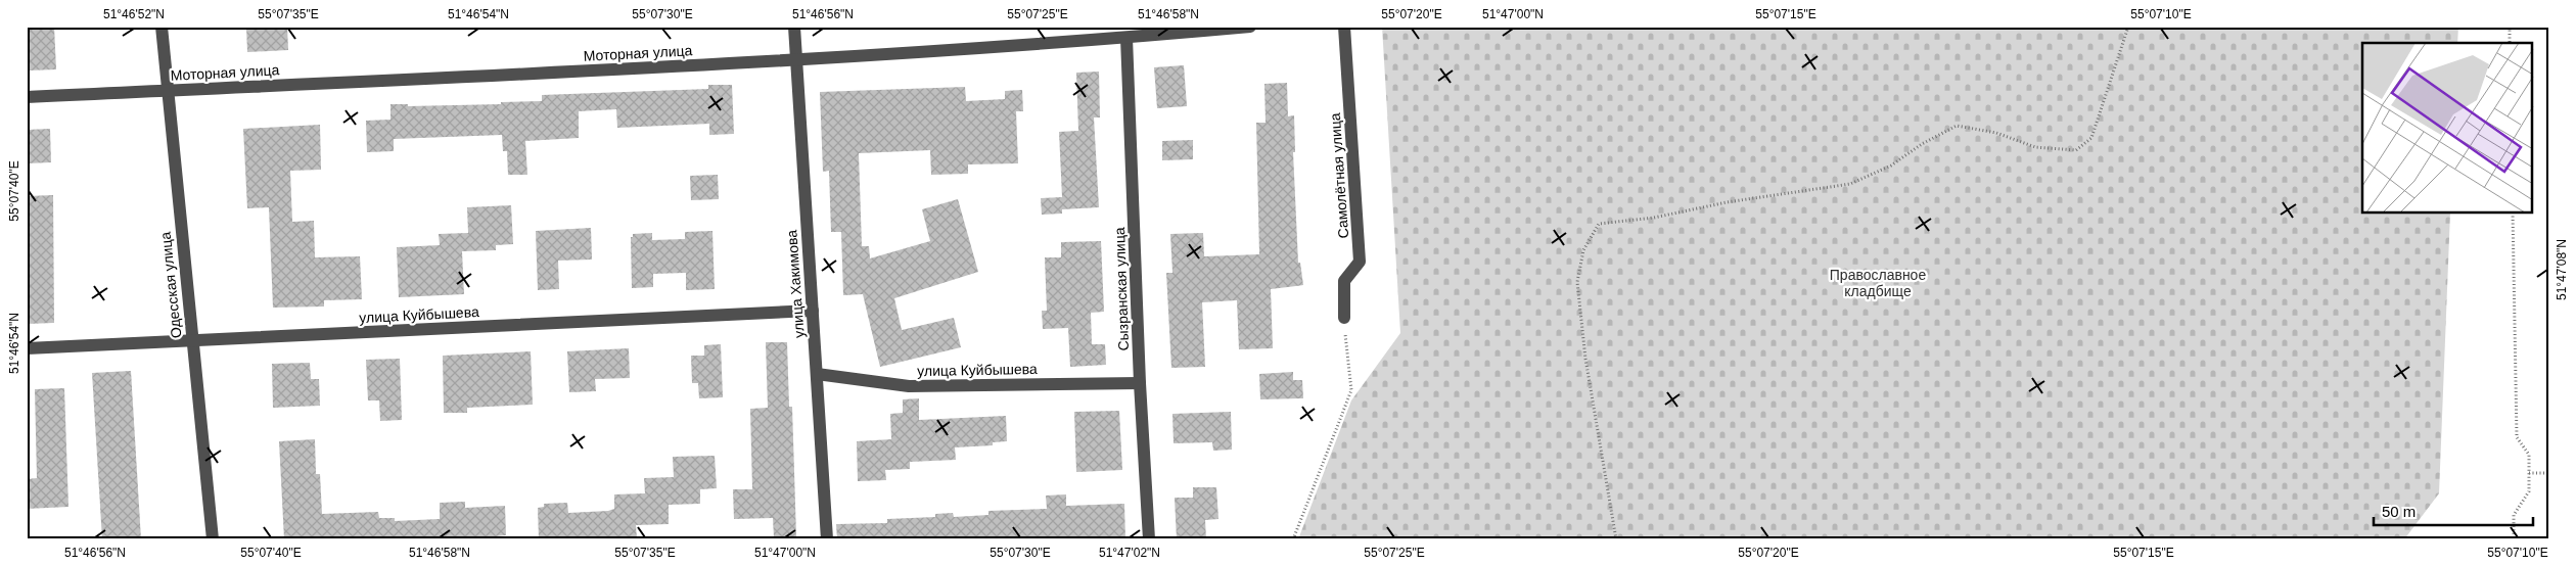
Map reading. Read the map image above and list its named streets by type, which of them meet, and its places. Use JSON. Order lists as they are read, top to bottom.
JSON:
{
  "streets": {
    "street": [
      "Моторная улица",
      "Самолётная улица",
      "улица Хакимова",
      "Одесская улица",
      "Сызранская улица",
      "улица Куйбышева"
    ]
  },
  "crossings": [
    ["Моторная улица", "улица Хакимова"],
    ["Моторная улица", "Одесская улица"],
    ["Моторная улица", "Сызранская улица"],
    ["улица Хакимова", "улица Куйбышева"],
    ["Одесская улица", "улица Куйбышева"],
    ["Сызранская улица", "улица Куйбышева"]
  ],
  "parks": ["Православное кладбище"],
  "scale_bar": "50 m",
  "coordinates": [
    "51°46'52\"N",
    "55°07'35\"E",
    "51°46'54\"N",
    "55°07'30\"E",
    "51°46'56\"N",
    "55°07'25\"E",
    "51°46'58\"N",
    "55°07'20\"E",
    "51°47'00\"N",
    "55°07'15\"E",
    "55°07'10\"E",
    "55°07'40\"E",
    "51°47'08\"N",
    "51°47'02\"N"
  ]
}
